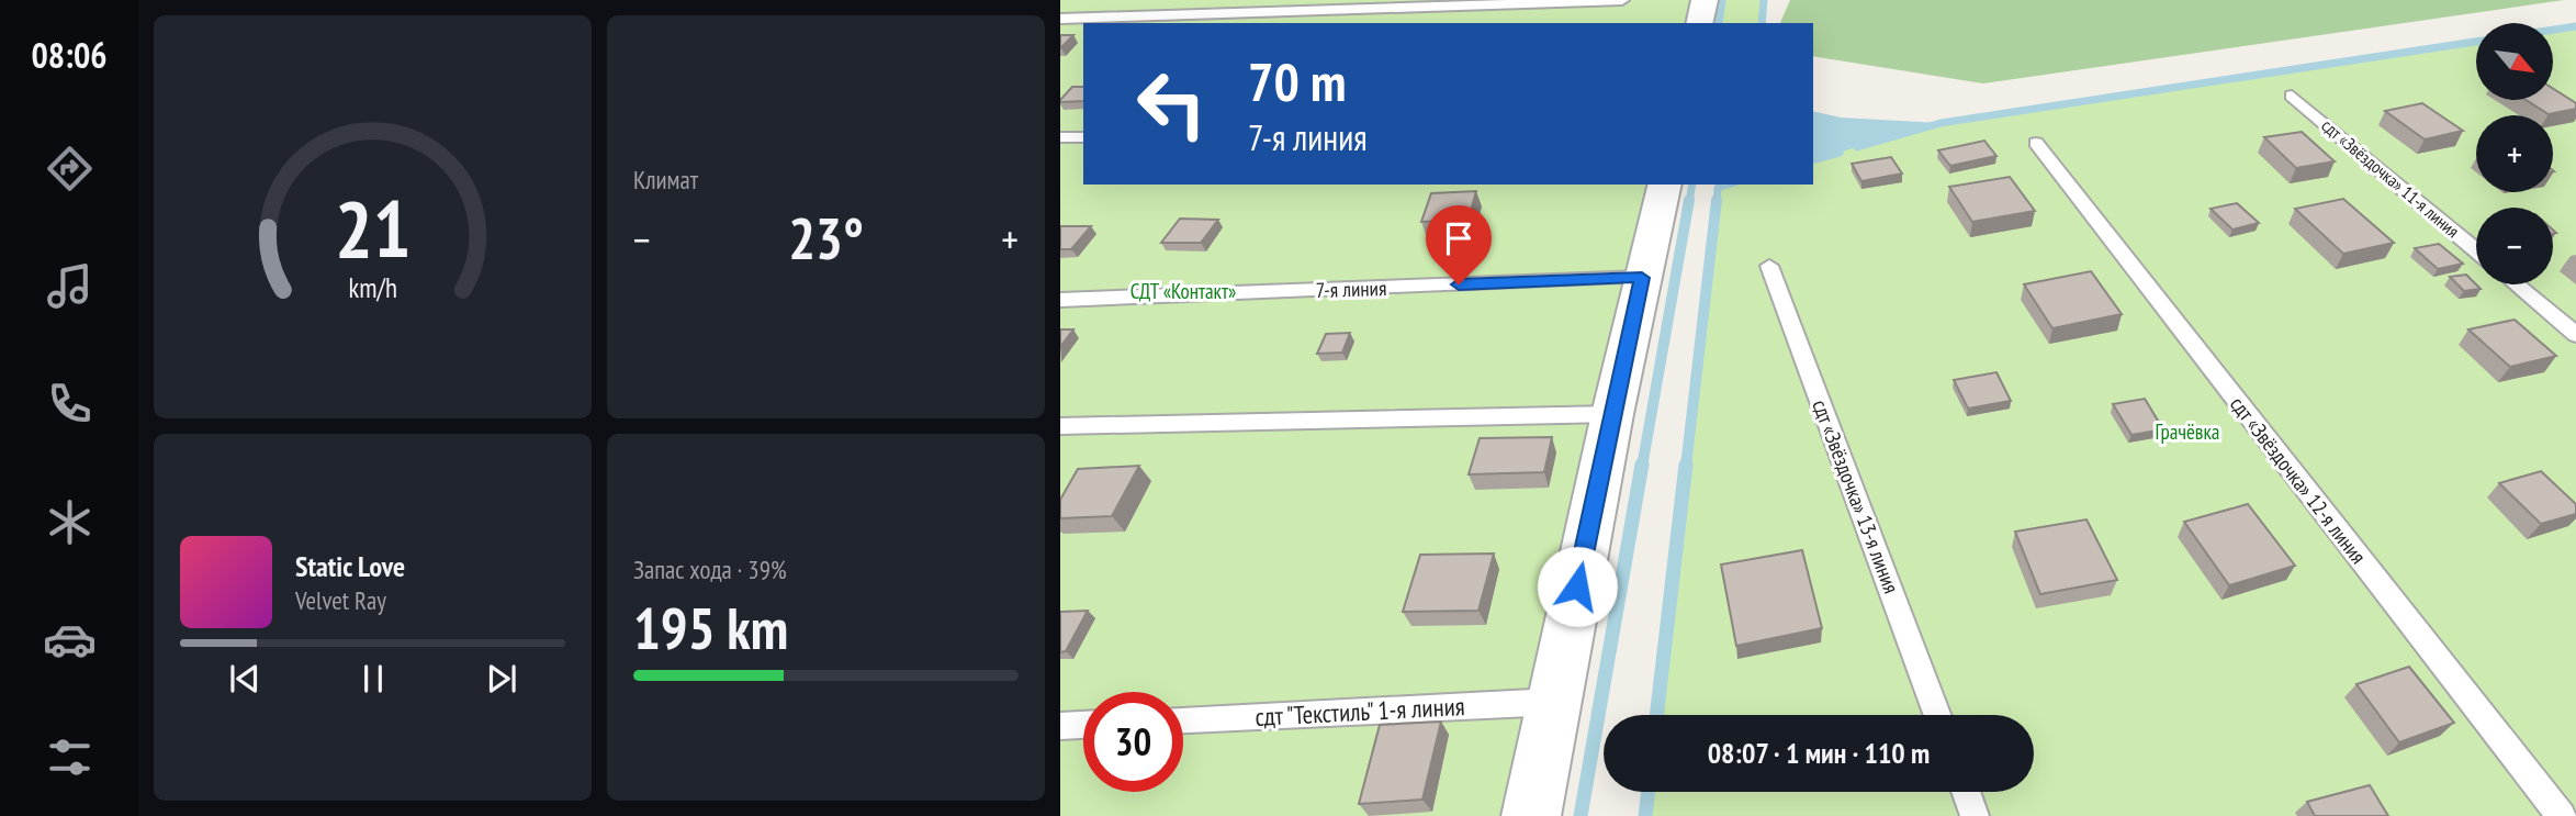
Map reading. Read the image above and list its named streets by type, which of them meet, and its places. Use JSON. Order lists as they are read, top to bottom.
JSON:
{
  "streets": {
    "lane": [
      "сдт «Звёздочка» 11-я линия",
      "7-я линия",
      "сдт «Звёздочка» 12-я линия",
      "сдт «Звёздочка» 13-я линия",
      "сдт \"Текстиль\" 1-я линия"
    ]
  },
  "parks": ["СДТ «Контакт»", "Грачёвка"],
  "north": "bottom right",
  "page": {
    "tabs": "08:06",
    "tile": [
      "Климат",
      ["Запас хода · 39%", "195 km"]
    ],
    "map_buttons": ["+", "−"],
    "turn": ["70 m", "7-я линия"],
    "heat": ["−", "23°", "+"],
    "song": ["Static Love", "Velvet Ray"],
    "limit": "30",
    "trip": "08:07 · 1 мин · 110 m",
    "gauge": ["21", "km/h"]
  }
}
